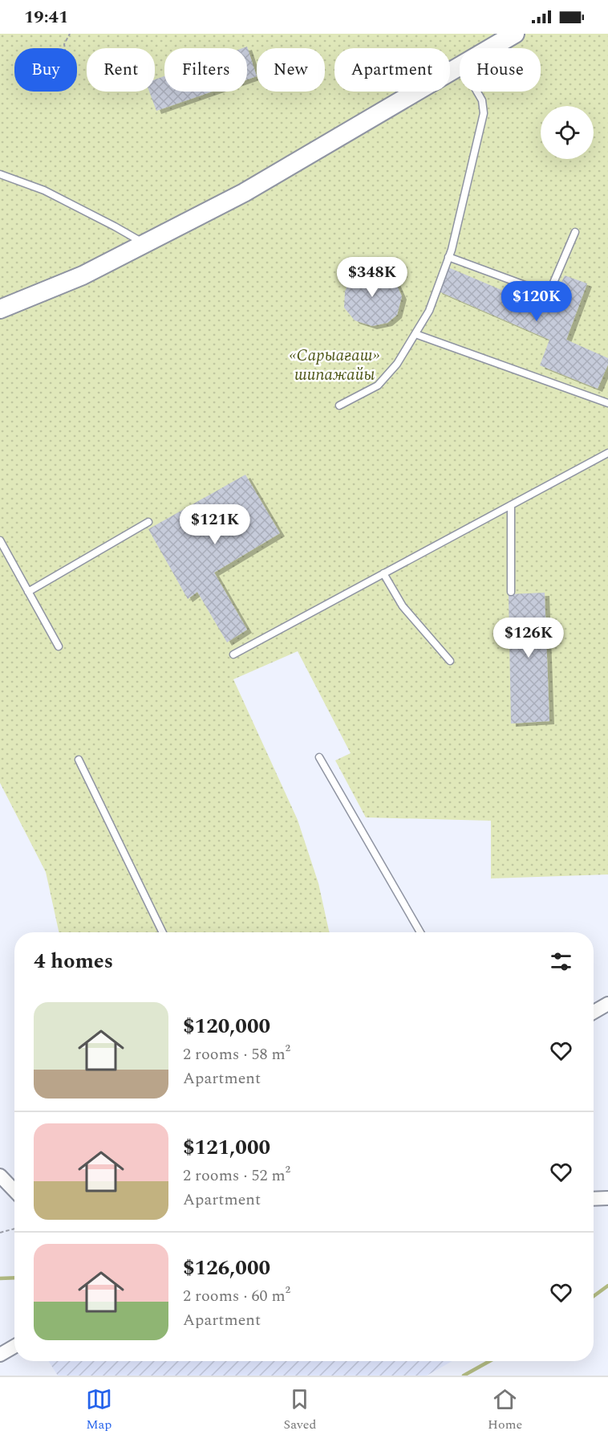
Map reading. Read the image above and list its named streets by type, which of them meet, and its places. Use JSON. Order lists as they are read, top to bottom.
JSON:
{
  "parks": ["«Сарыағаш» шипажайы"],
  "page": {
    "status": "19:41",
    "chip": [
      "Buy",
      "Rent",
      "Filters",
      "New",
      "Apartment",
      "House"
    ],
    "price": [
      "$348K",
      "$120K",
      "$121K",
      "$126K"
    ],
    "heading": "4 homes",
    "list": [
      {
        "name": "$120,000",
        "note": "2 rooms · 58 m² · Apartment"
      },
      {
        "name": "$121,000",
        "note": "2 rooms · 52 m² · Apartment"
      },
      {
        "name": "$126,000",
        "note": "2 rooms · 60 m² · Apartment"
      }
    ],
    "tabs": ["Map", "Saved", "Home"]
  }
}
